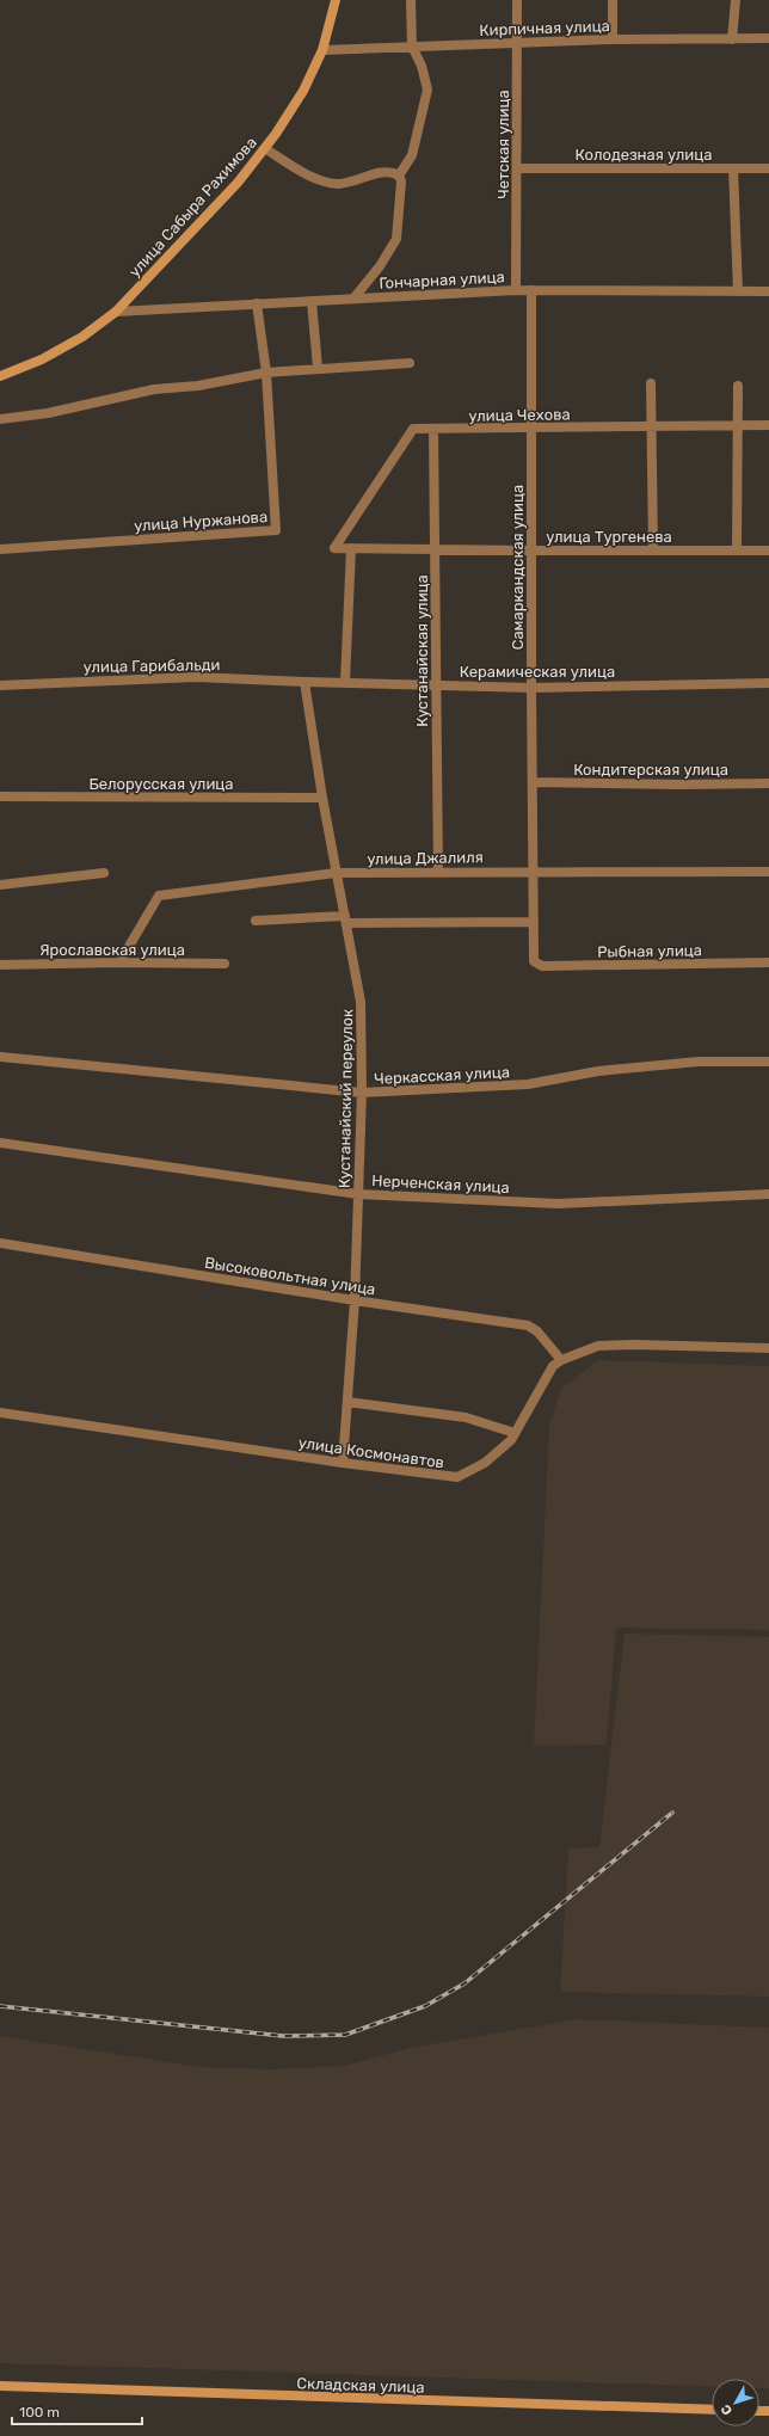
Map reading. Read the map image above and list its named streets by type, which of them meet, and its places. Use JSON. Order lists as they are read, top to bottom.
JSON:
{
  "streets": {
    "main road": ["улица Сабыра Рахимова", "Складская улица"],
    "street": [
      "Кирпичная улица",
      "Четская улица",
      "Колодезная улица",
      "Гончарная улица",
      "улица Чехова",
      "улица Нуржанова",
      "улица Тургенева",
      "Самаркандская улица",
      "Кустанайская улица",
      "улица Гарибальди",
      "Керамическая улица",
      "Кондитерская улица",
      "Белорусская улица",
      "улица Джалиля",
      "Ярославская улица",
      "Рыбная улица",
      "Черкасская улица",
      "Кустанайский переулок",
      "Нерченская улица",
      "Высоковольтная улица",
      "улица Космонавтов"
    ]
  },
  "crossings": [
    ["Кирпичная улица", "Четская улица"],
    ["Кирпичная улица", "улица Сабыра Рахимова"],
    ["Четская улица", "Колодезная улица"],
    ["Четская улица", "Гончарная улица"],
    ["улица Сабыра Рахимова", "Гончарная улица"],
    ["Гончарная улица", "улица Нуржанова"],
    ["Гончарная улица", "Самаркандская улица"],
    ["улица Чехова", "улица Тургенева"],
    ["улица Чехова", "Самаркандская улица"],
    ["улица Чехова", "Кустанайская улица"],
    ["улица Тургенева", "Самаркандская улица"],
    ["улица Тургенева", "Кустанайская улица"],
    ["Самаркандская улица", "Керамическая улица"],
    ["Самаркандская улица", "Кондитерская улица"],
    ["Самаркандская улица", "улица Джалиля"],
    ["Самаркандская улица", "Рыбная улица"],
    ["Кустанайская улица", "Керамическая улица"],
    ["Кустанайская улица", "улица Джалиля"],
    ["улица Гарибальди", "Керамическая улица"],
    ["улица Гарибальди", "Кустанайский переулок"],
    ["Керамическая улица", "Кустанайский переулок"],
    ["Белорусская улица", "Кустанайский переулок"],
    ["улица Джалиля", "Ярославская улица"],
    ["улица Джалиля", "Кустанайский переулок"],
    ["Черкасская улица", "Кустанайский переулок"],
    ["Кустанайский переулок", "Нерченская улица"],
    ["Кустанайский переулок", "Высоковольтная улица"],
    ["Кустанайский переулок", "улица Космонавтов"],
    ["Высоковольтная улица", "улица Космонавтов"]
  ],
  "scale_bar": "100 m",
  "north": "bottom left"
}
